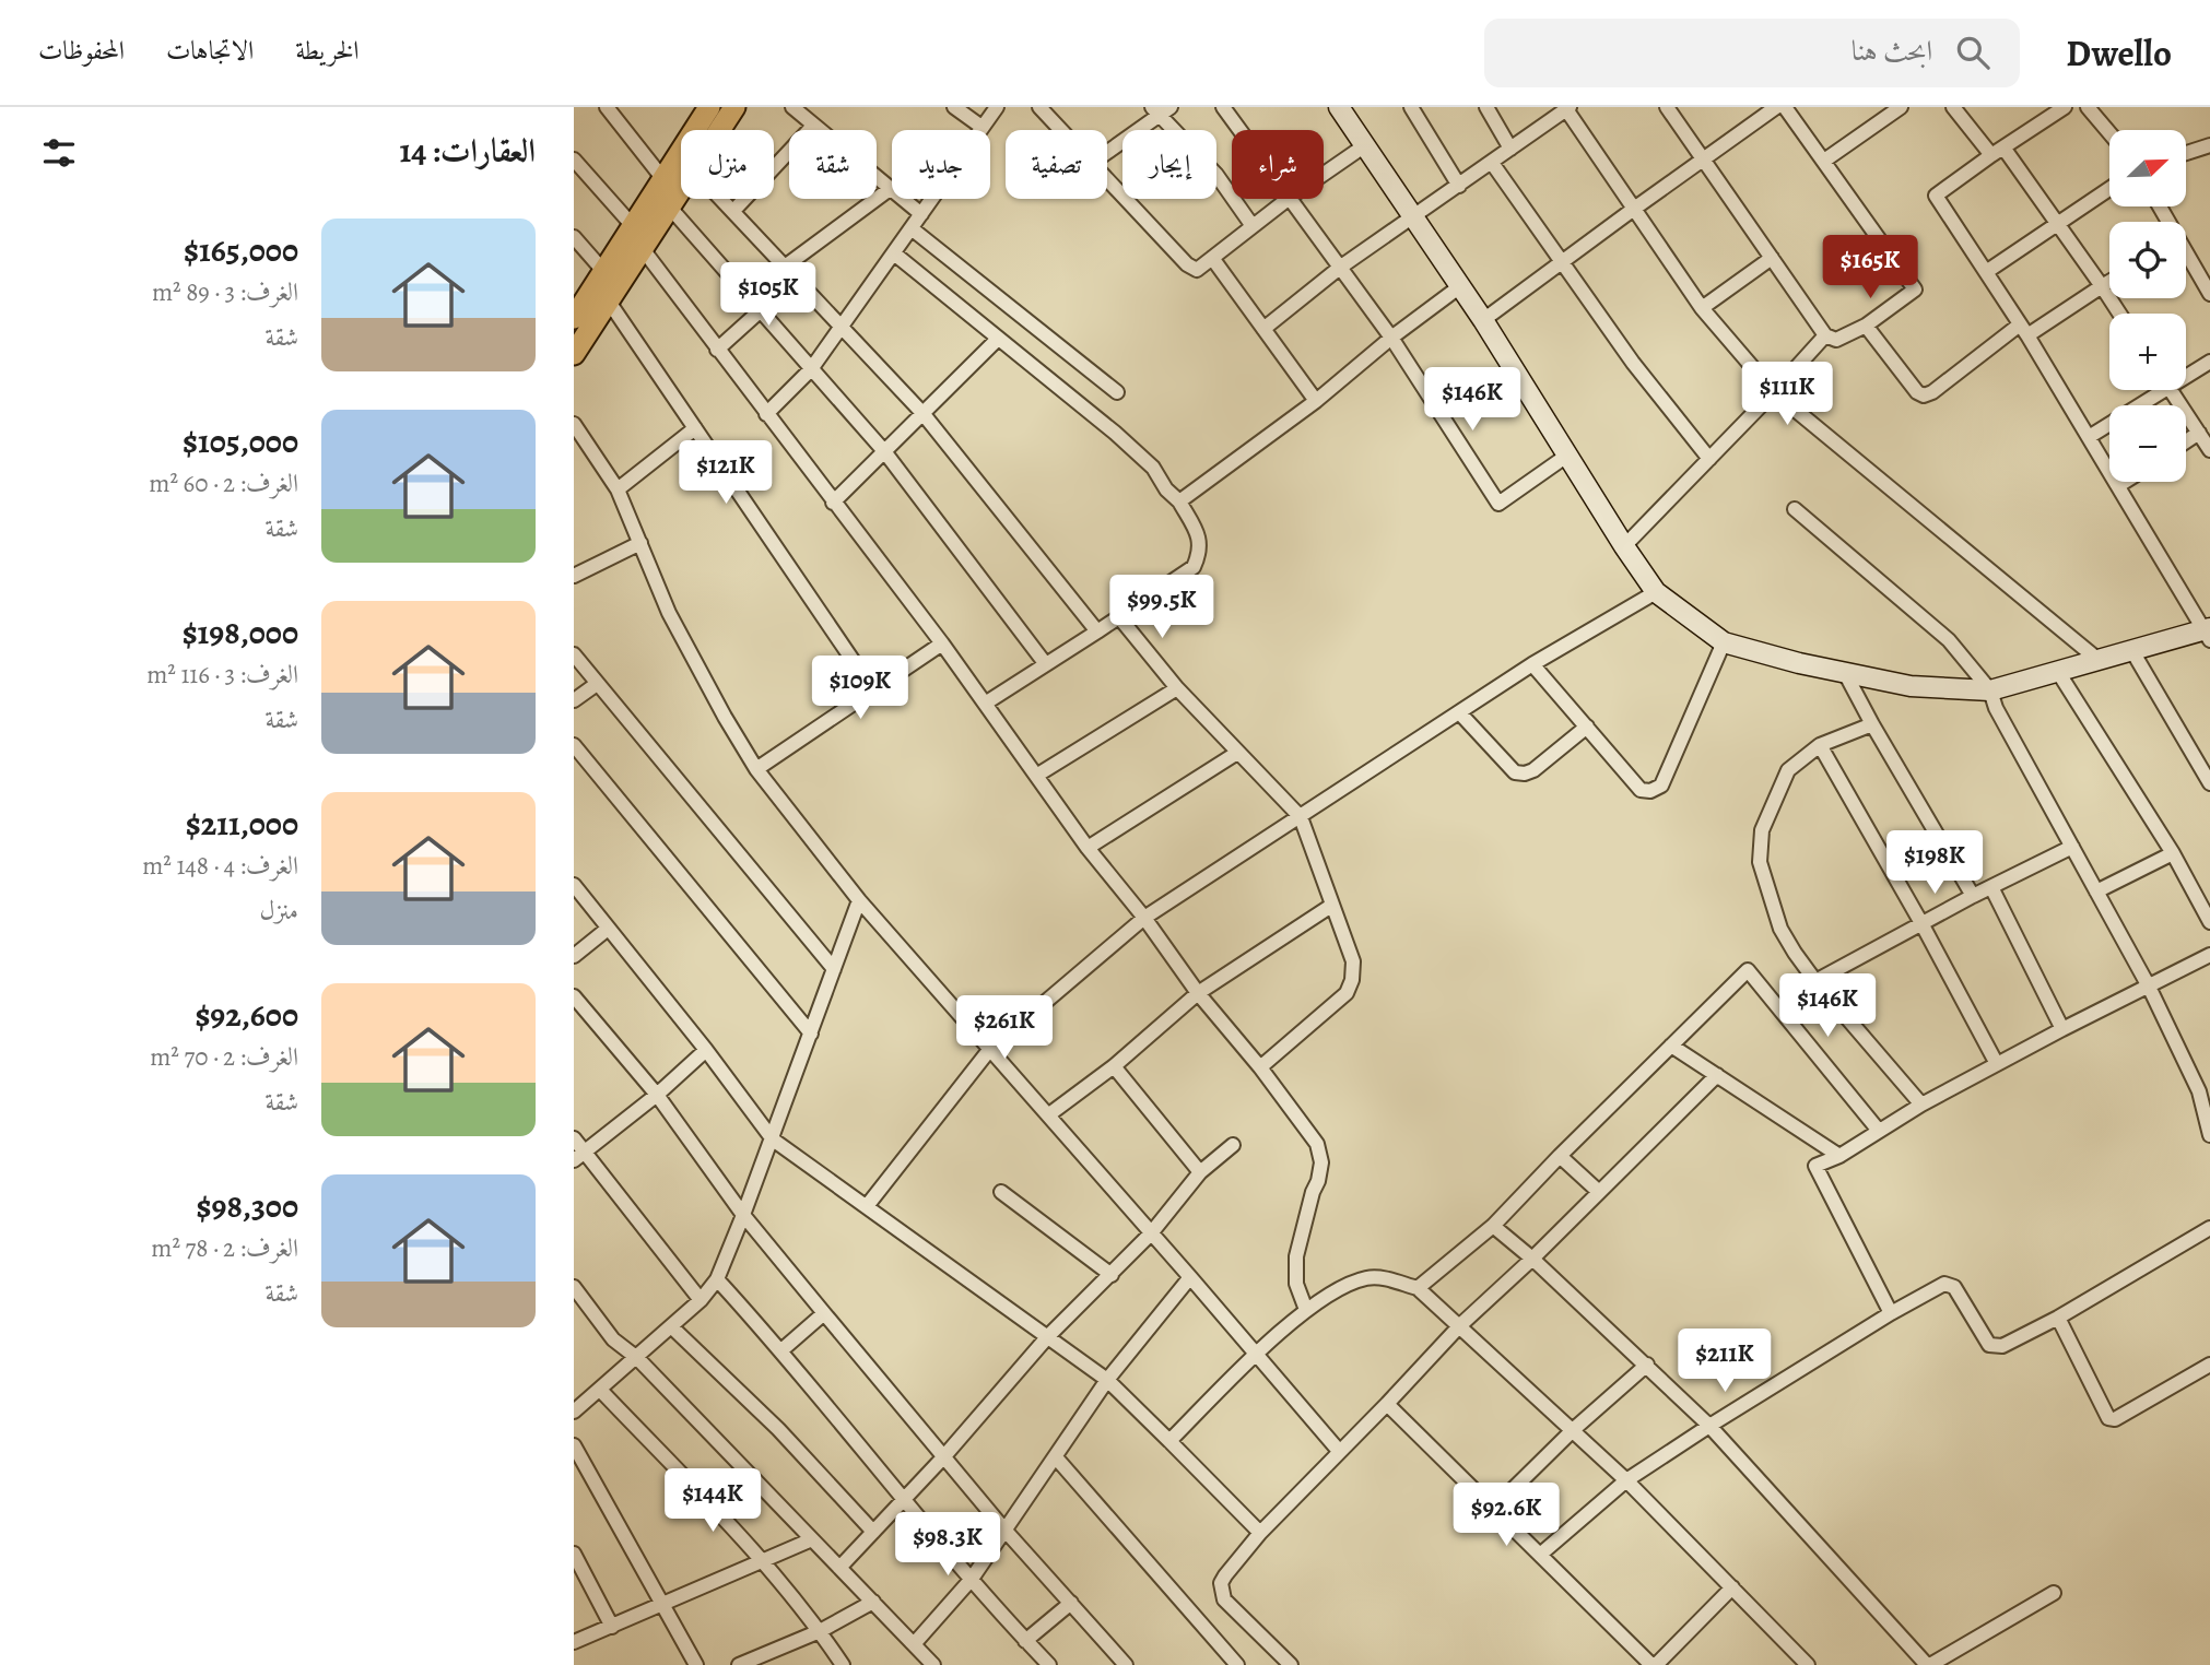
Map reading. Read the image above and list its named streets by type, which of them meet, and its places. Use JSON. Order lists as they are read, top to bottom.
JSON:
{
  "north": "top right",
  "page": {
    "header": "Dwello",
    "search": "ابحث هنا",
    "nav": ["الخريطة", "الاتجاهات", "المحفوظات"],
    "heading": "العقارات: 14",
    "map_buttons": ["+", "−"],
    "chip": [
      "شراء",
      "إيجار",
      "تصفية",
      "جديد",
      "شقة",
      "منزل"
    ],
    "list": [
      {
        "name": "$165,000",
        "note": "الغرف: 3 · 89 m² · شقة"
      },
      {
        "name": "$105,000",
        "note": "الغرف: 2 · 60 m² · شقة"
      },
      {
        "name": "$198,000",
        "note": "الغرف: 3 · 116 m² · شقة"
      },
      {
        "name": "$211,000",
        "note": "الغرف: 4 · 148 m² · منزل"
      },
      {
        "name": "$92,600",
        "note": "الغرف: 2 · 70 m² · شقة"
      },
      {
        "name": "$98,300",
        "note": "الغرف: 2 · 78 m² · شقة"
      }
    ],
    "price": [
      "$165K",
      "$105K",
      "$111K",
      "$146K",
      "$121K",
      "$99.5K",
      "$109K",
      "$198K",
      "$146K",
      "$261K",
      "$211K",
      "$144K",
      "$92.6K",
      "$98.3K"
    ]
  }
}
